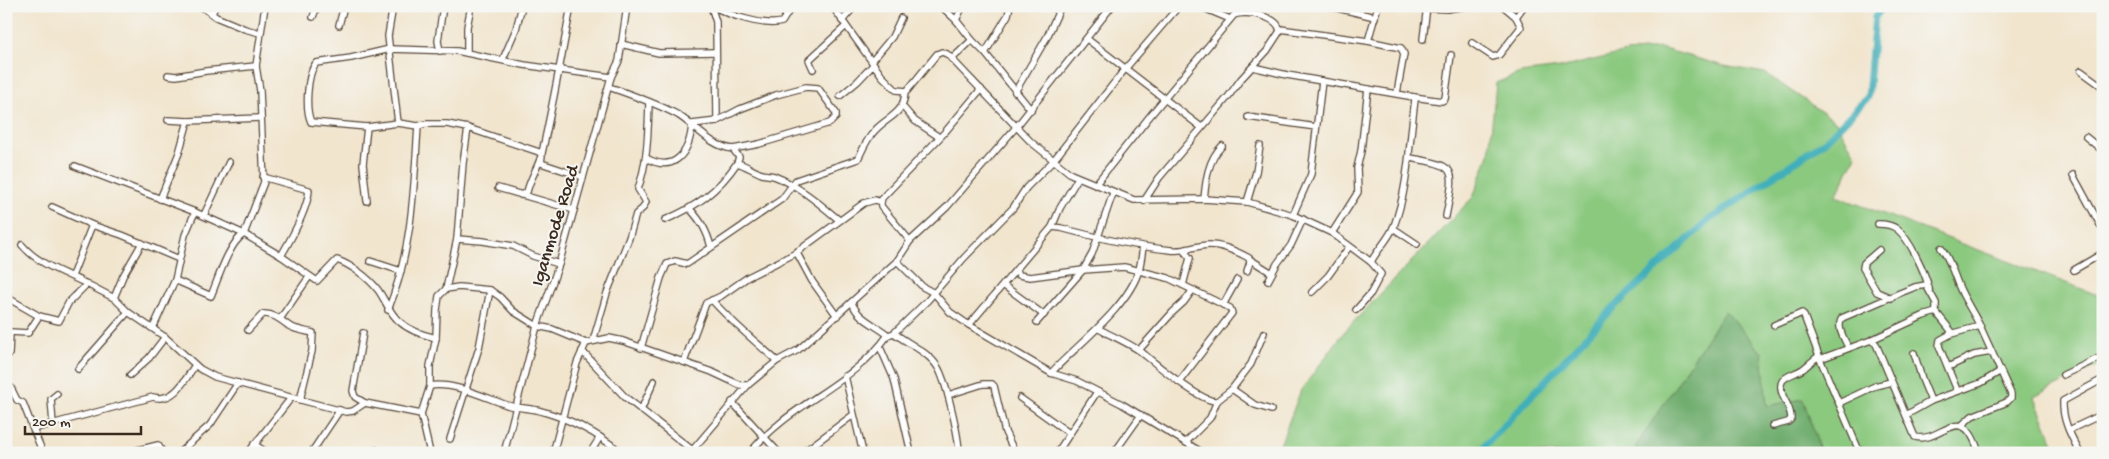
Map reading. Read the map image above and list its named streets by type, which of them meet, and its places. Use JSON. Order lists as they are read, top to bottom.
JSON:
{
  "streets": {
    "street": ["Iganmode Road"]
  },
  "scale_bar": "200 m"
}
